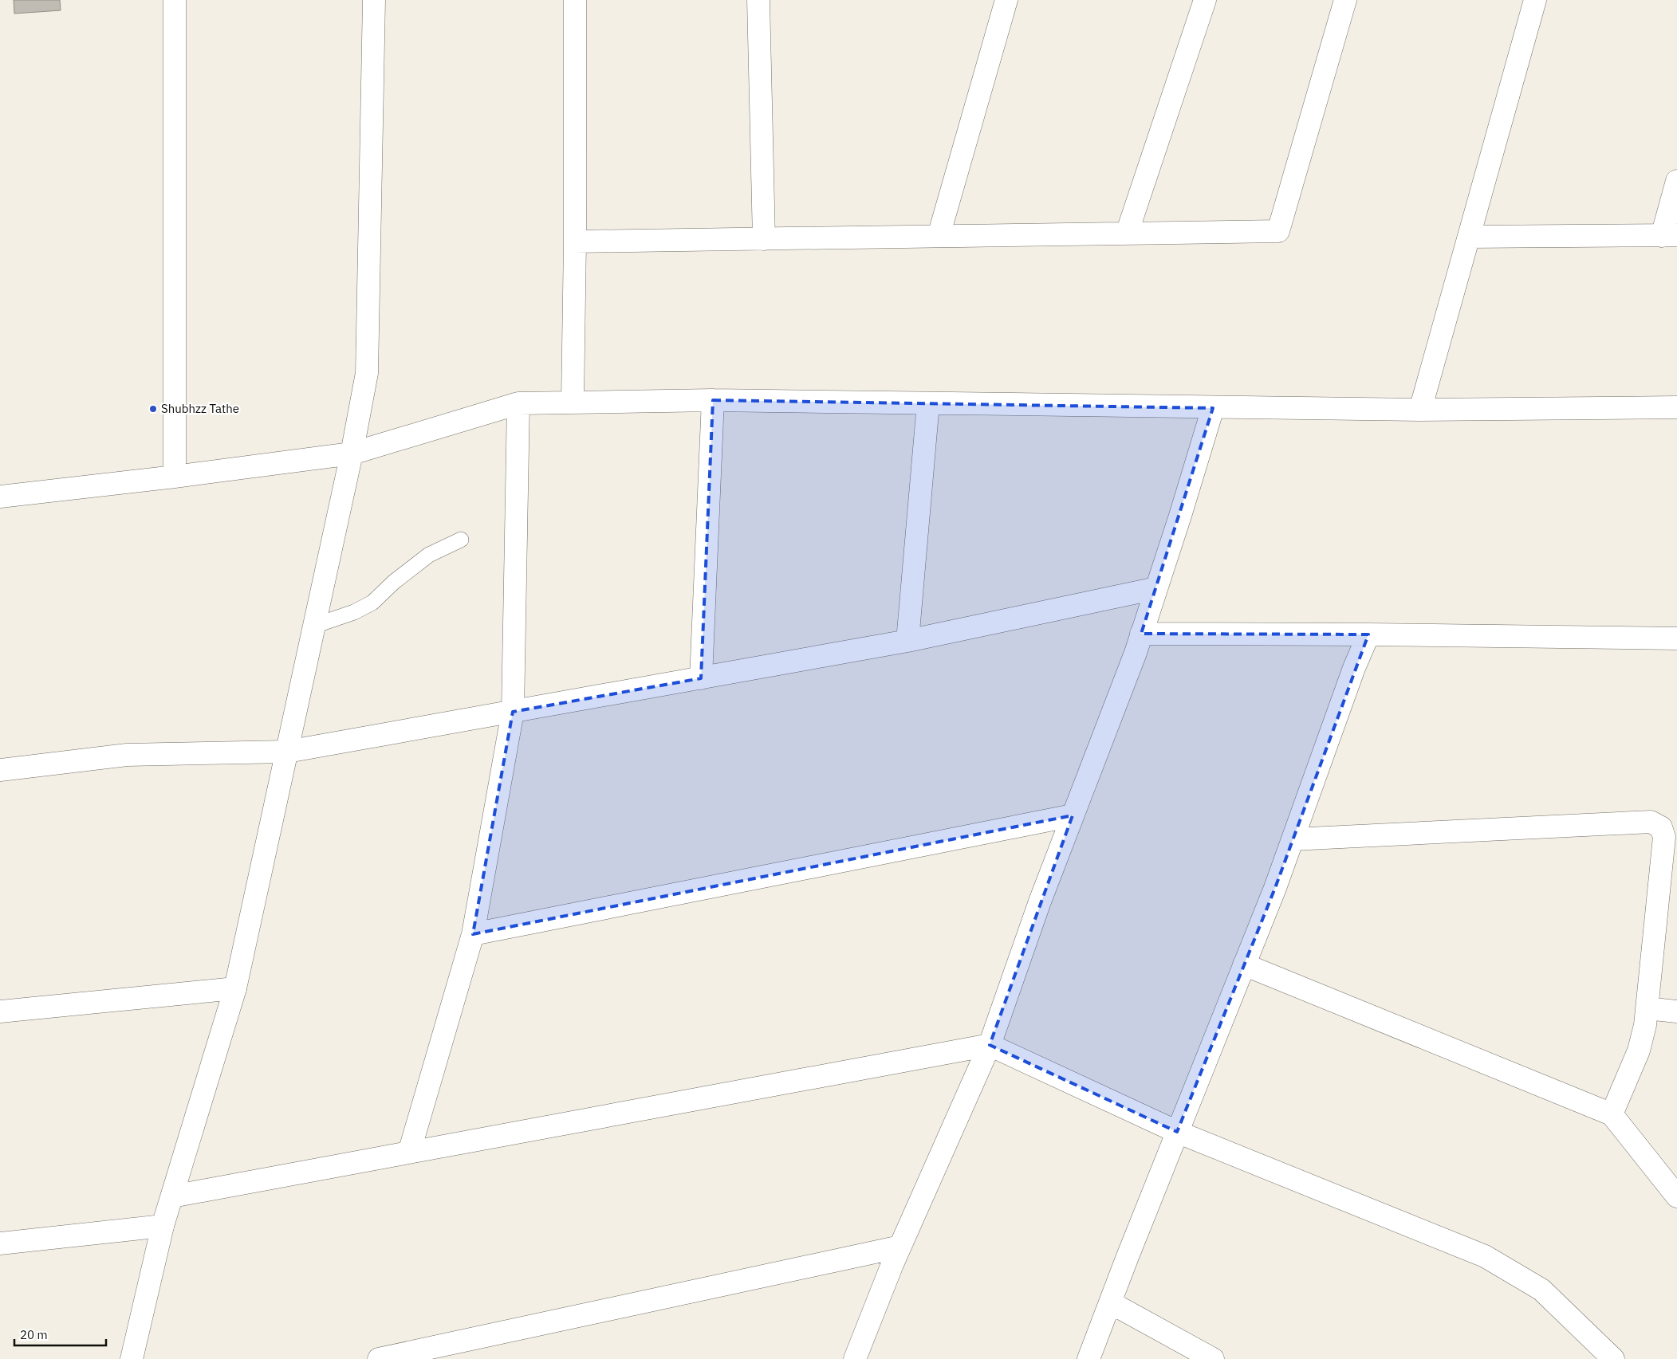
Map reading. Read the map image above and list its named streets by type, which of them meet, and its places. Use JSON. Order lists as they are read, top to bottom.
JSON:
{
  "places": ["Shubhzz Tathe"],
  "scale_bar": "20 m"
}
